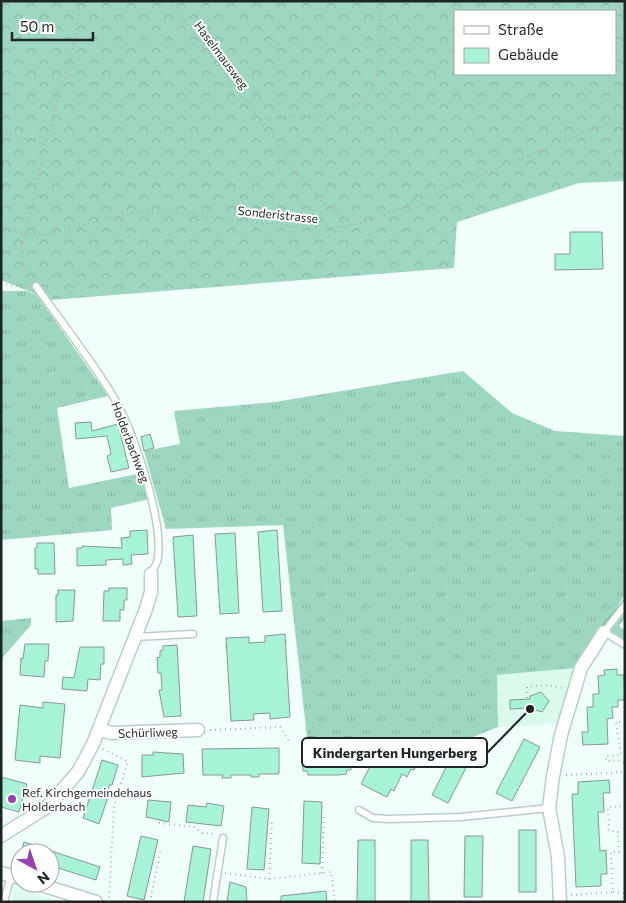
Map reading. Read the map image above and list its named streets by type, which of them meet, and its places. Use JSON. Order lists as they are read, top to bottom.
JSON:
{
  "streets": {
    "street": ["Holderbachweg", "Schürliweg"],
    "path": ["Haselmausweg", "Sonderistrasse"]
  },
  "crossings": [
    ["Haselmausweg", "Sonderistrasse"],
    ["Holderbachweg", "Schürliweg"]
  ],
  "places": ["Kindergarten Hungerberg", "Ref. Kirchgemeindehaus Holderbach"],
  "legend": ["Straße", "Gebäude"],
  "scale_bar": "50 m",
  "north": "bottom right"
}
